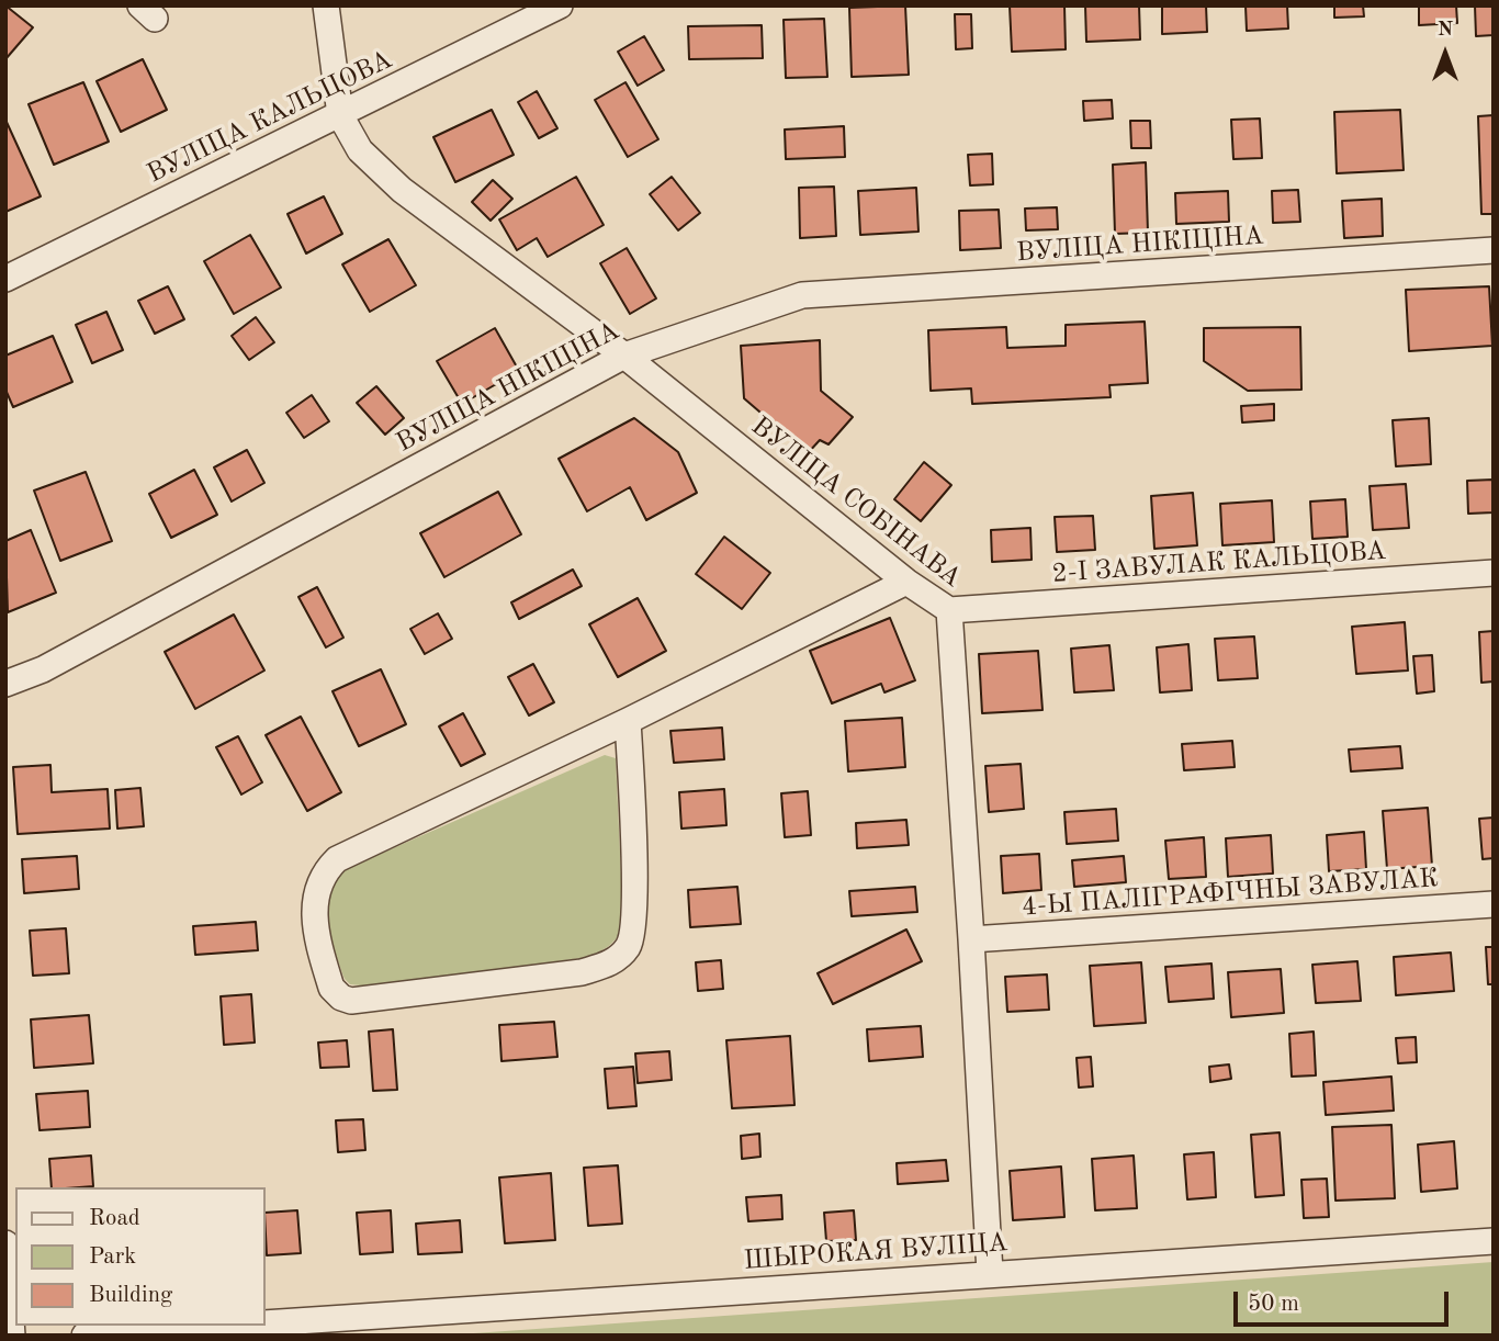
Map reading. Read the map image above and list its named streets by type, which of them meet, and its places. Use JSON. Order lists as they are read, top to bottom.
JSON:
{
  "streets": {
    "street": [
      "ВУЛІЦА КАЛЬЦОВА",
      "ВУЛІЦА НІКІЦІНА",
      "ВУЛІЦА СОБІНАВА",
      "2-І ЗАВУЛАК КАЛЬЦОВА",
      "4-Ы ПАЛІГРАФІЧНЫ ЗАВУЛАК",
      "ШЫРОКАЯ ВУЛІЦА"
    ]
  },
  "crossings": [
    ["ВУЛІЦА КАЛЬЦОВА", "ВУЛІЦА СОБІНАВА"],
    ["ВУЛІЦА НІКІЦІНА", "ВУЛІЦА СОБІНАВА"],
    ["ВУЛІЦА СОБІНАВА", "2-І ЗАВУЛАК КАЛЬЦОВА"],
    ["ВУЛІЦА СОБІНАВА", "4-Ы ПАЛІГРАФІЧНЫ ЗАВУЛАК"],
    ["ВУЛІЦА СОБІНАВА", "ШЫРОКАЯ ВУЛІЦА"]
  ],
  "legend": ["Road", "Park", "Building"],
  "scale_bar": "50 m",
  "north": "top"
}
